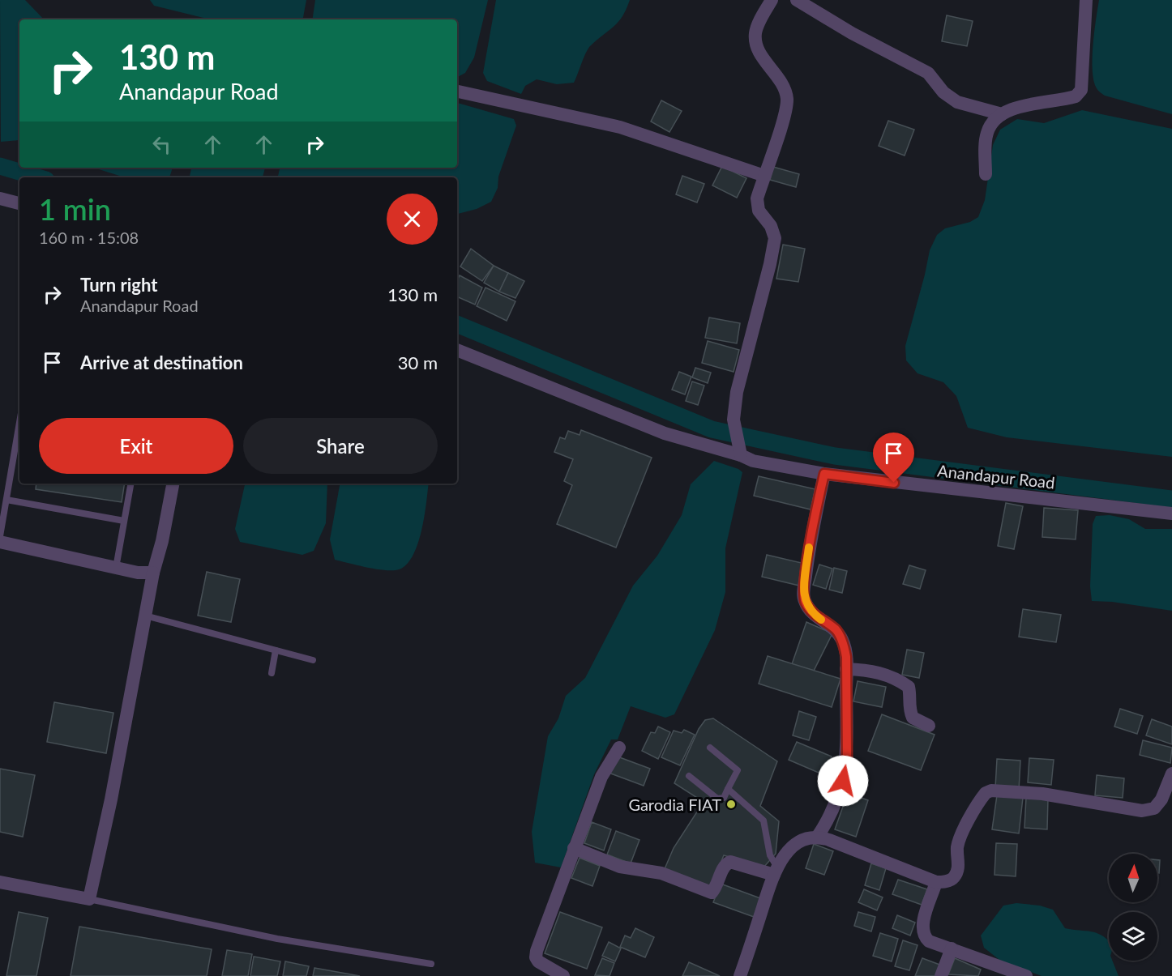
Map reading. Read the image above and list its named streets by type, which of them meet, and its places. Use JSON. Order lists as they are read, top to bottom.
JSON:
{
  "streets": {
    "street": ["Anandapur Road"]
  },
  "places": ["Garodia FIAT"],
  "north": "top",
  "page": {
    "turn": ["130 m", "Anandapur Road"],
    "heading": ["1 min", "160 m · 15:08"],
    "list": [
      {
        "name": "Turn right",
        "note": "Anandapur Road",
        "value": "130 m"
      },
      {
        "name": "Arrive at destination",
        "value": "30 m"
      }
    ],
    "buttons": ["Exit", "Share"]
  }
}
